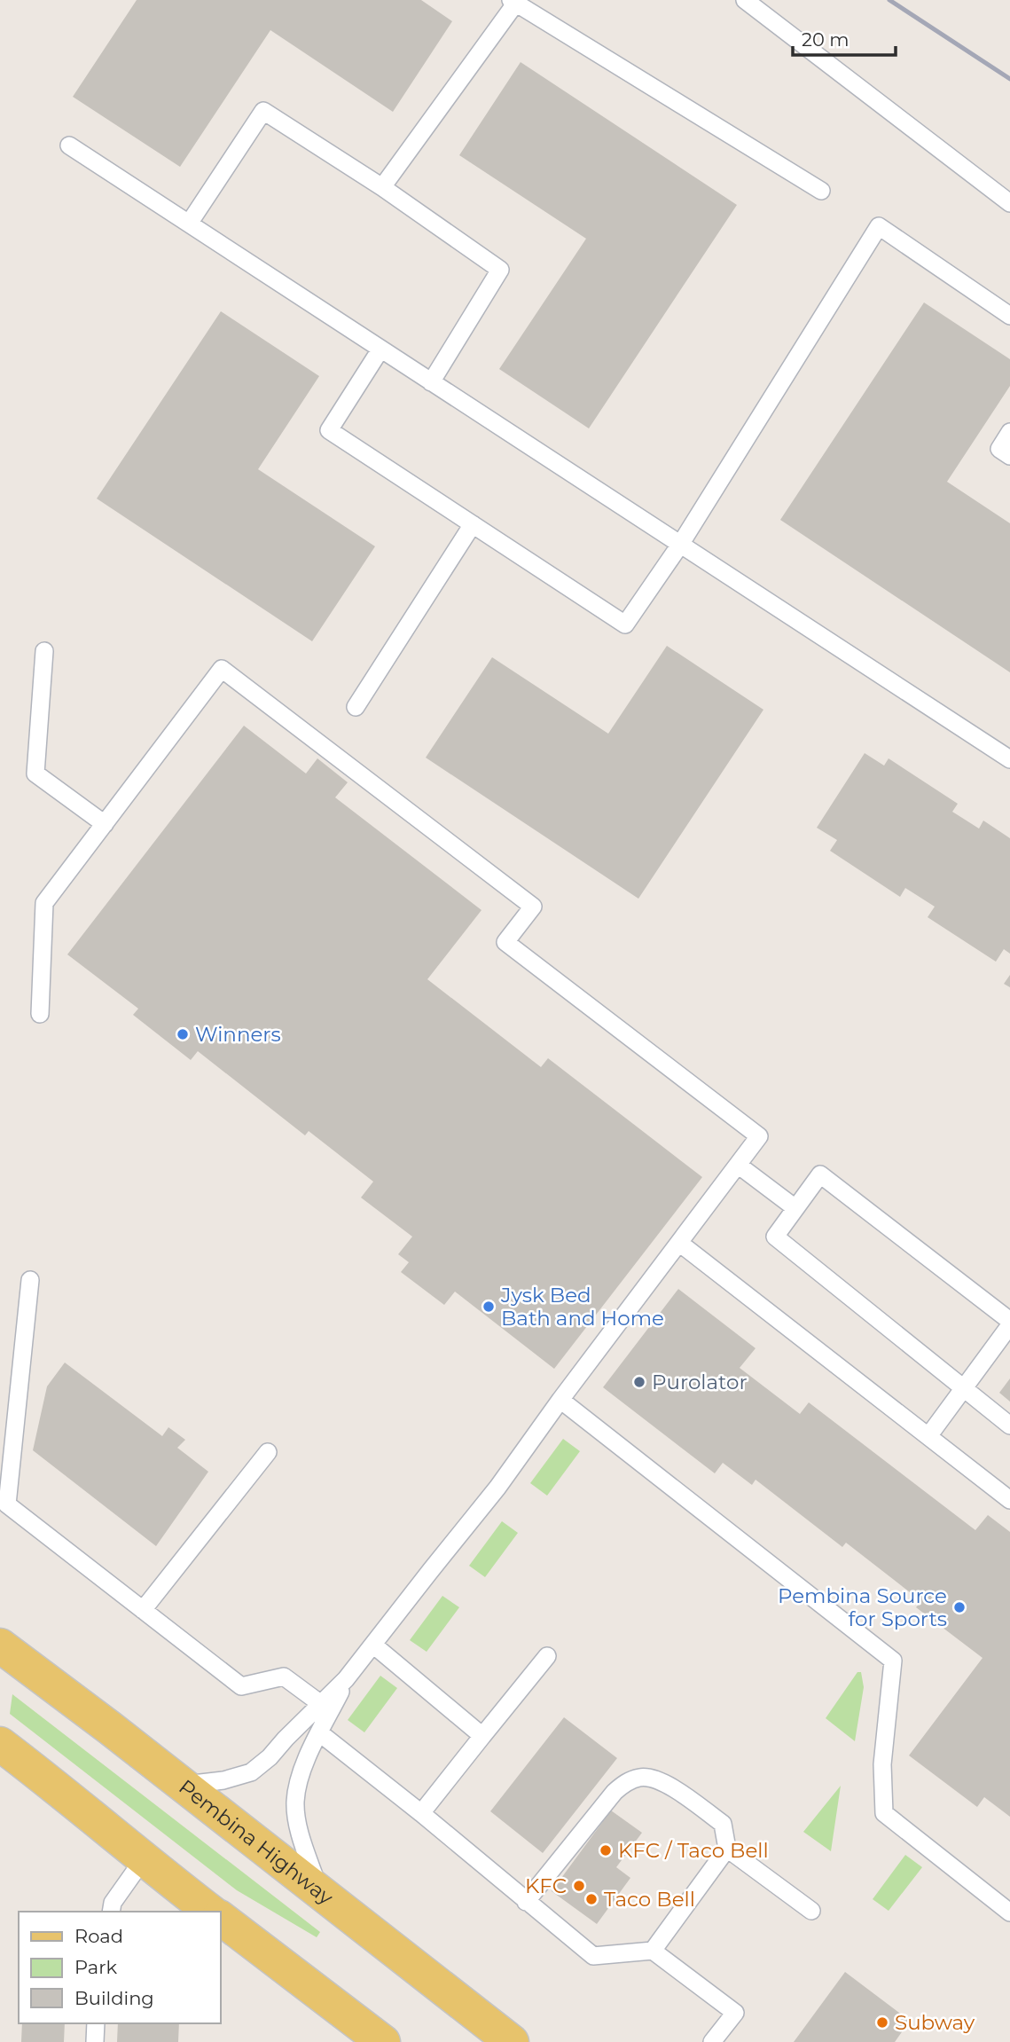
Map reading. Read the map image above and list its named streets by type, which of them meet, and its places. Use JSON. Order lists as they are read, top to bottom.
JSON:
{
  "streets": {
    "main road": ["Pembina Highway"]
  },
  "places": [
    "Winners",
    "Jysk Bed Bath and Home",
    "Purolator",
    "Pembina Source for Sports",
    "KFC / Taco Bell",
    "KFC",
    "Taco Bell",
    "Subway"
  ],
  "legend": ["Road", "Park", "Building"],
  "scale_bar": "20 m"
}
